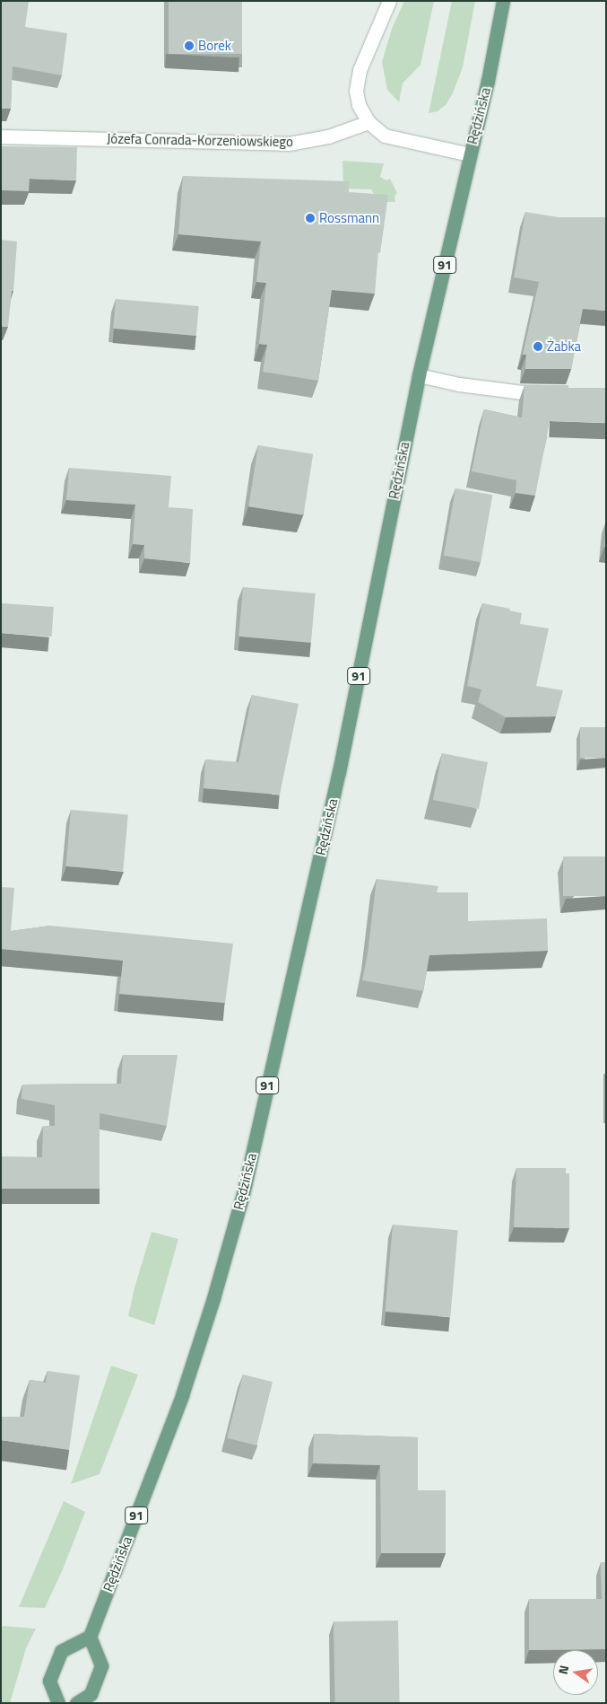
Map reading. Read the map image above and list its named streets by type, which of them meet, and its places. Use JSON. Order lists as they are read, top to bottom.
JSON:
{
  "streets": {
    "main road": ["Rędzińska", "91"],
    "street": ["Józefa Conrada-Korzeniowskiego"]
  },
  "places": ["Borek", "Rossmann", "Żabka"],
  "north": "left"
}
